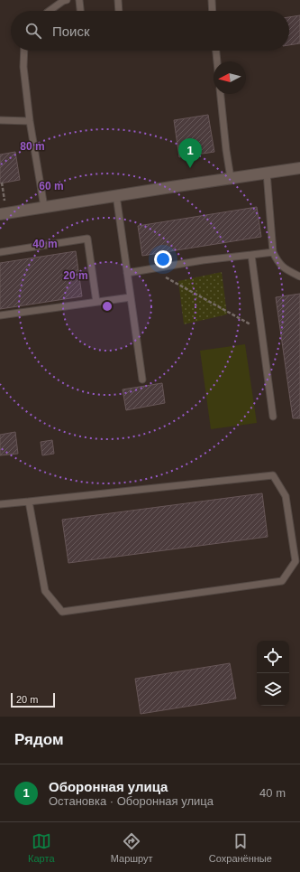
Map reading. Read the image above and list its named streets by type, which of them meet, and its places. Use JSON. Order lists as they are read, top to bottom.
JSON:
{
  "scale_bar": "20 m",
  "north": "left",
  "page": {
    "search": "Поиск",
    "pins": "1",
    "scale": "20 m",
    "heading": "Рядом",
    "list": [
      {
        "mark": "1",
        "name": "Оборонная улица",
        "note": "Остановка · Оборонная улица",
        "value": "40 m"
      }
    ],
    "nav": ["Карта", "Маршрут", "Сохранённые"]
  },
  "rings": [
    "80 m",
    "60 m",
    "40 m",
    "20 m"
  ]
}
